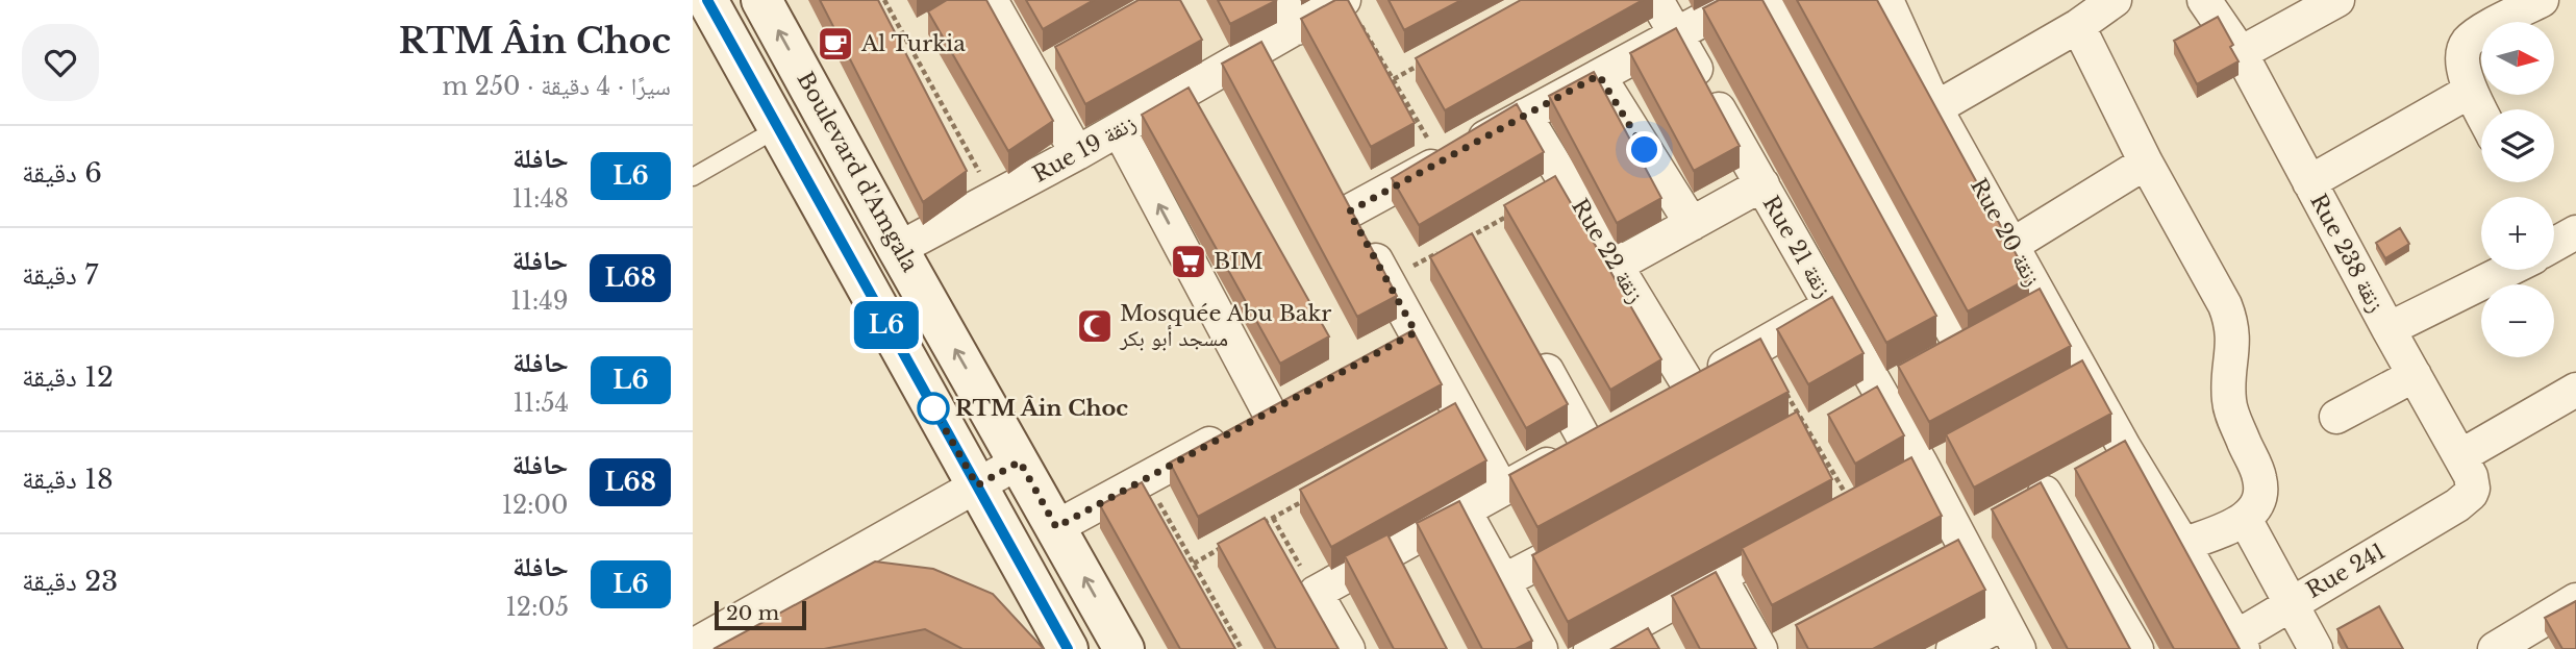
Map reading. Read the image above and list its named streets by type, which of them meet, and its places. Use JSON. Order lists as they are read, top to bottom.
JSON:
{
  "streets": {
    "street": [
      "Rue 19 زنقة",
      "Boulevard d'Amgala",
      "Rue 20 زنقة",
      "Rue 21 زنقة",
      "Rue 22 زنقة",
      "Rue 238 زنقة",
      "Rue 241"
    ]
  },
  "crossings": [
    ["Rue 19 زنقة", "Boulevard d'Amgala"],
    ["Rue 20 زنقة", "Rue 241"],
    ["Rue 238 زنقة", "Rue 241"]
  ],
  "places": {
    "cafe": ["Al Turkia"],
    "supermarket": ["BIM"],
    "mosque": ["Mosquée Abu Bakr مسجد أبو بكر"],
    "other": ["RTM Âin Choc"]
  },
  "lines": ["bus line L6"],
  "scale_bar": "20 m",
  "north": "right",
  "page": {
    "on_map": "L6",
    "heading": ["RTM Âin Choc", "سيرًا · 4 دقيقة · 250 m"],
    "map_buttons": ["+", "−"],
    "list": [
      {
        "mark": "L6",
        "name": "حافلة",
        "note": "11:48",
        "value": "6 دقيقة"
      },
      {
        "mark": "L68",
        "name": "حافلة",
        "note": "11:49",
        "value": "7 دقيقة"
      },
      {
        "mark": "L6",
        "name": "حافلة",
        "note": "11:54",
        "value": "12 دقيقة"
      },
      {
        "mark": "L68",
        "name": "حافلة",
        "note": "12:00",
        "value": "18 دقيقة"
      },
      {
        "mark": "L6",
        "name": "حافلة",
        "note": "12:05",
        "value": "23 دقيقة"
      }
    ],
    "scale": "20 m"
  }
}
